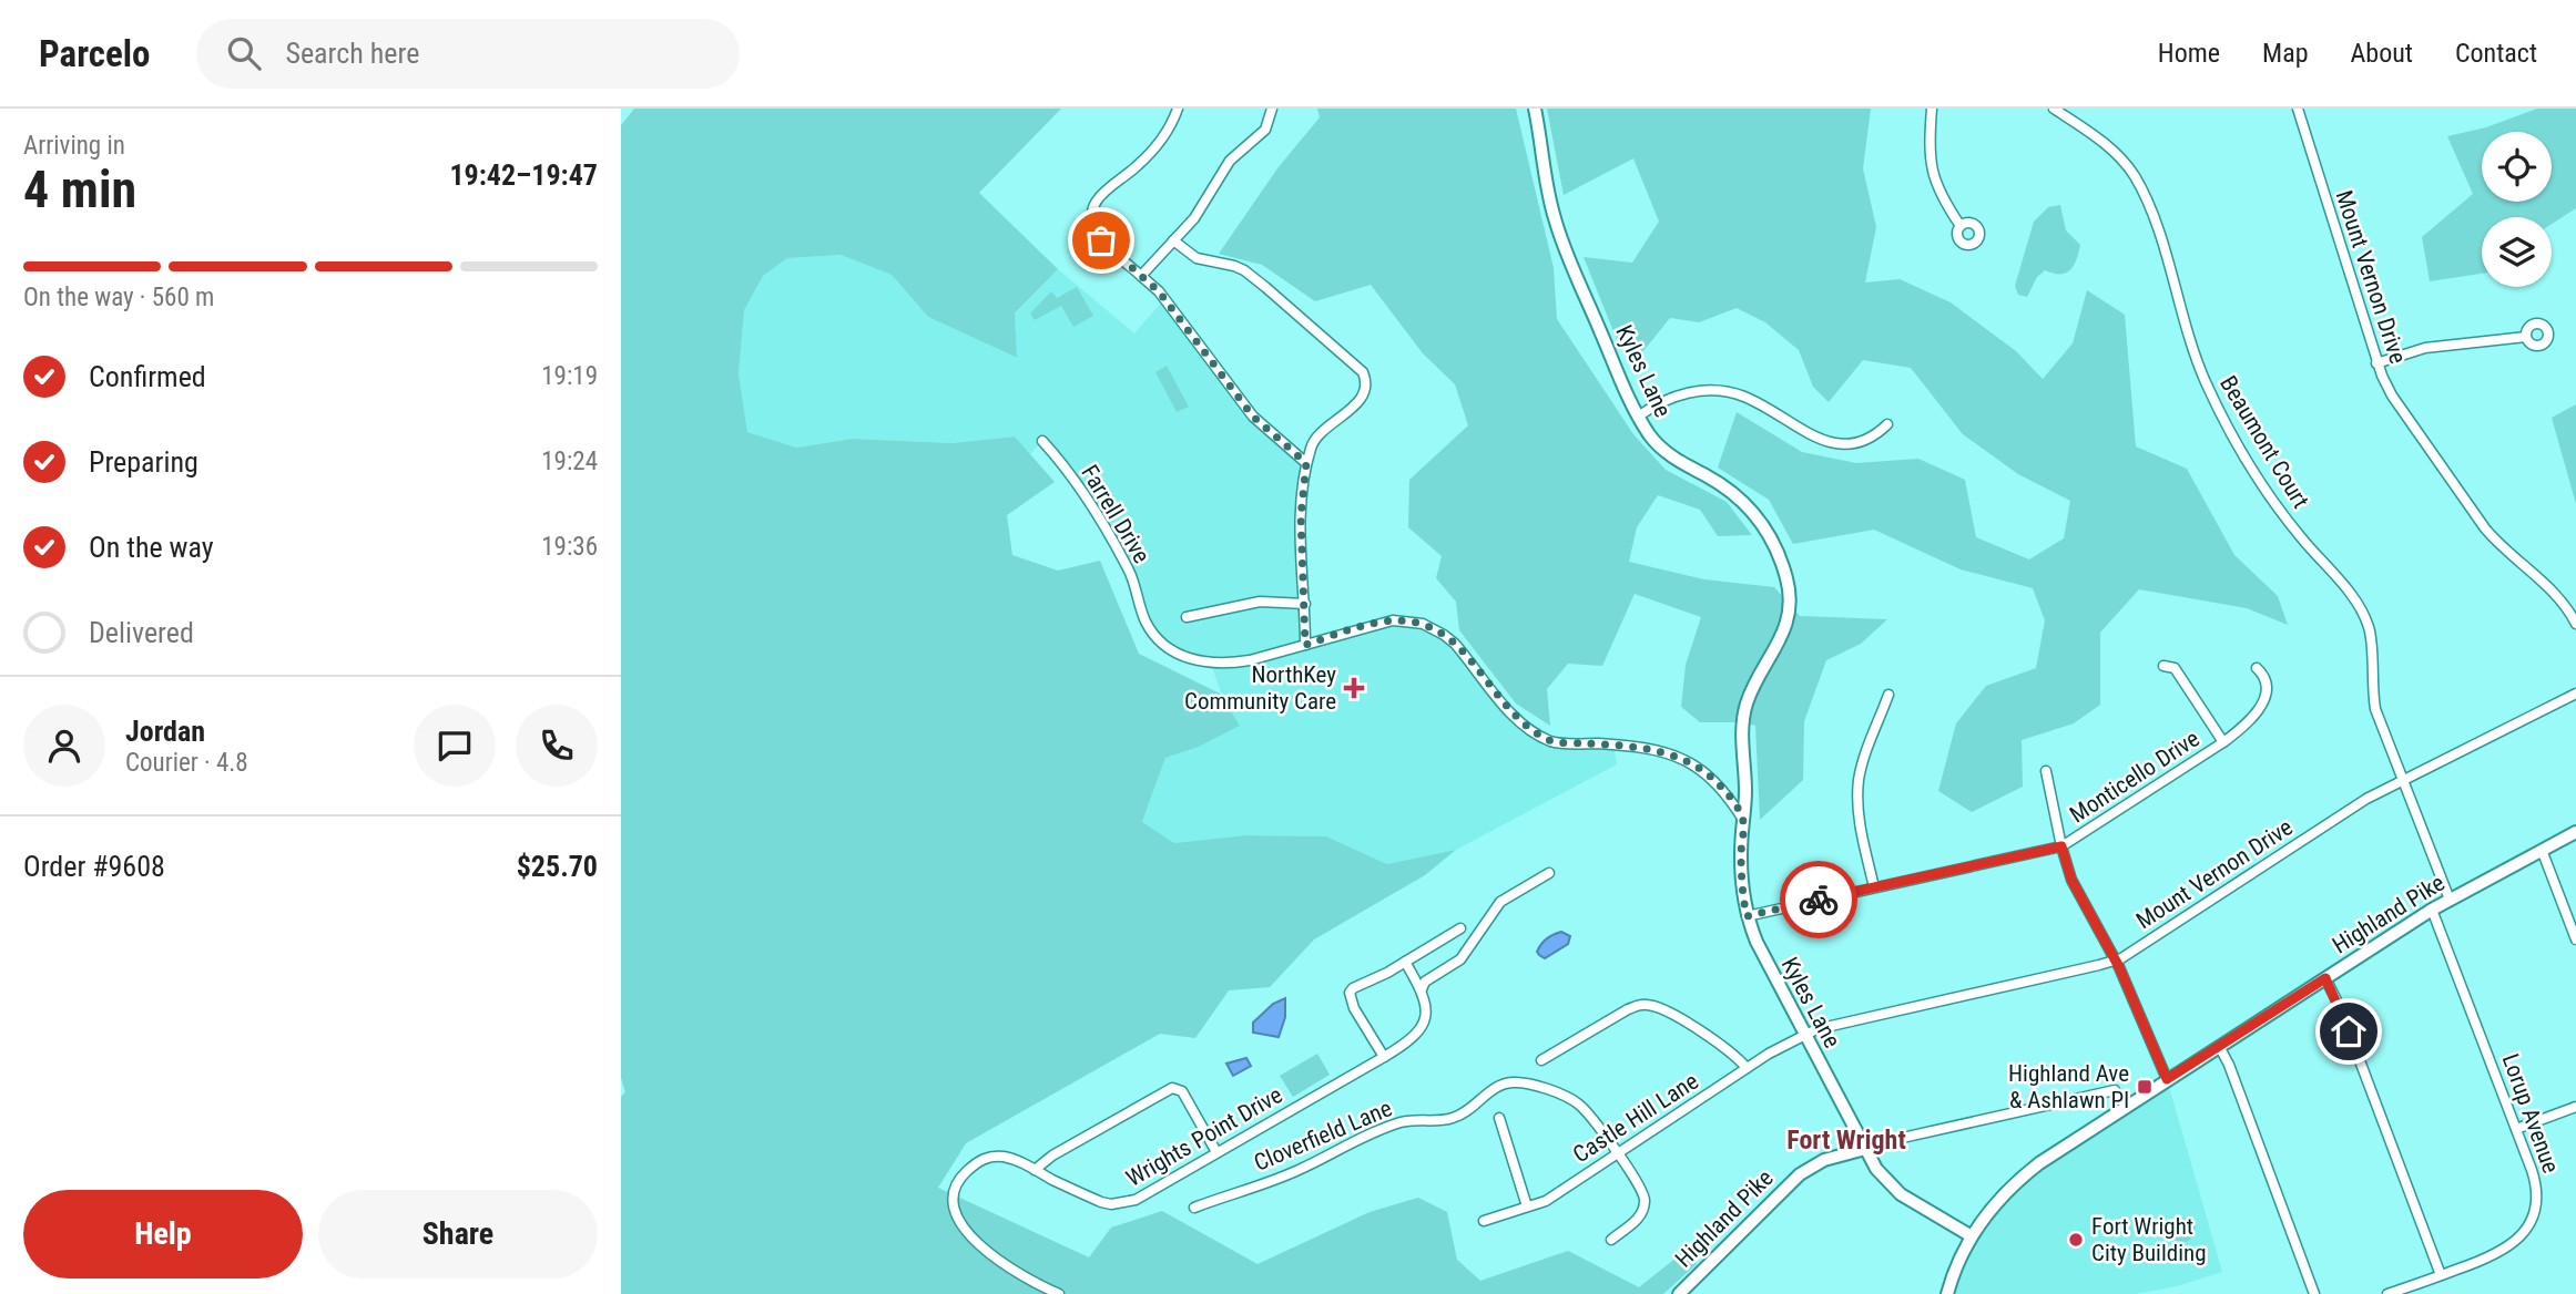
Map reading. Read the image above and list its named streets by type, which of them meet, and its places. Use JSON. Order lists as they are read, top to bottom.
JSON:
{
  "streets": {
    "main road": ["Kyles Lane", "Highland Pike"],
    "street": [
      "Mount Vernon Drive",
      "Beaumont Court",
      "Farrell Drive",
      "Monticello Drive",
      "Lorup Avenue",
      "Castle Hill Lane",
      "Cloverfield Lane",
      "Wrights Point Drive"
    ]
  },
  "crossings": [
    ["Mount Vernon Drive", "Kyles Lane"],
    ["Mount Vernon Drive", "Beaumont Court"],
    ["Mount Vernon Drive", "Castle Hill Lane"],
    ["Kyles Lane", "Farrell Drive"],
    ["Kyles Lane", "Monticello Drive"],
    ["Kyles Lane", "Highland Pike"],
    ["Kyles Lane", "Castle Hill Lane"],
    ["Beaumont Court", "Highland Pike"],
    ["Highland Pike", "Lorup Avenue"],
    ["Castle Hill Lane", "Cloverfield Lane"]
  ],
  "districts": ["Fort Wright"],
  "places": {
    "health": ["NorthKey Community Care"],
    "transit": ["Highland Ave & Ashlawn Pl"],
    "other": ["Fort Wright City Building"]
  },
  "page": {
    "header": "Parcelo",
    "search": "Search here",
    "nav": [
      "Home",
      "Map",
      "About",
      "Contact"
    ],
    "heading": ["4 min", "Arriving in", "19:42–19:47"],
    "panel": [
      "Jordan",
      "Courier · 4.8",
      "Order #9608",
      "$25.70"
    ],
    "bar": "On the way · 560 m",
    "list": [
      ["Confirmed", "19:19"],
      ["Preparing", "19:24"],
      ["On the way", "19:36"],
      "Delivered"
    ],
    "buttons": ["Help", "Share"]
  }
}
